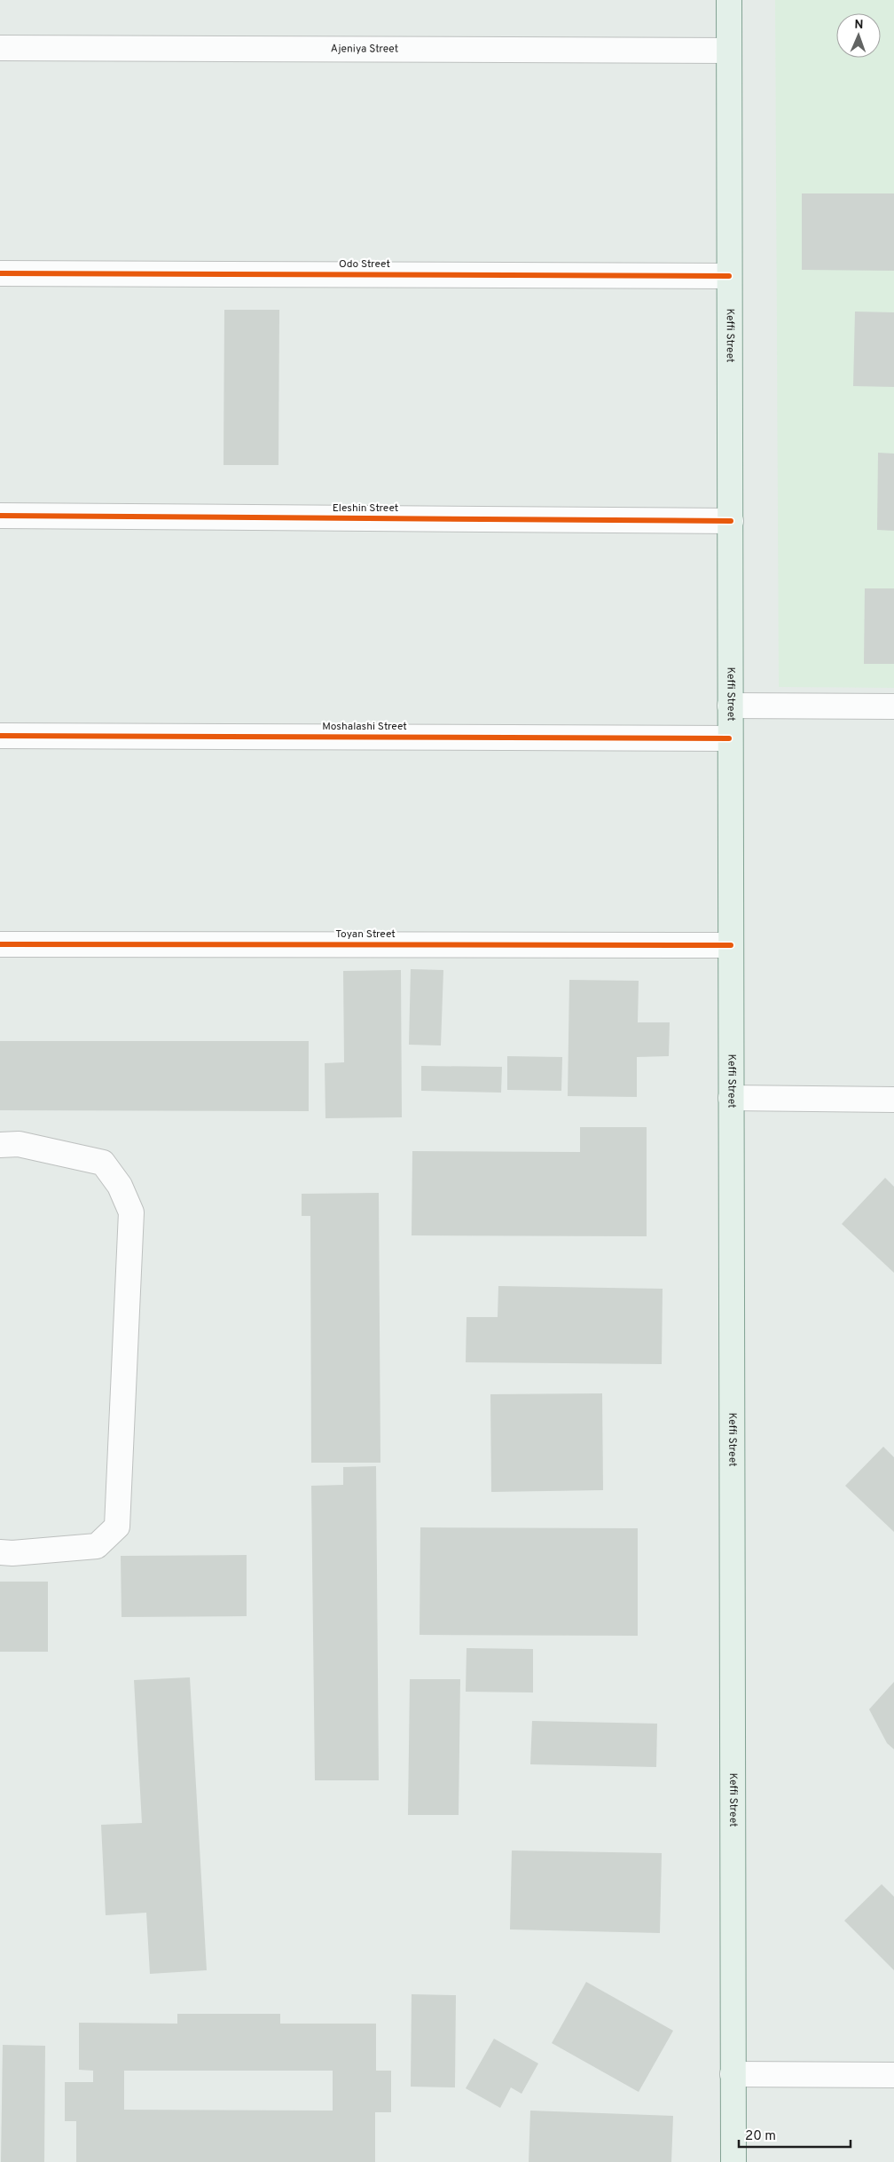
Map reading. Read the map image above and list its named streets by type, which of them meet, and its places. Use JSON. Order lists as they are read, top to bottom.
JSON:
{
  "streets": {
    "main road": ["Keffi Street"],
    "street": [
      "Ajeniya Street",
      "Odo Street",
      "Eleshin Street",
      "Moshalashi Street",
      "Toyan Street"
    ]
  },
  "crossings": [
    ["Ajeniya Street", "Keffi Street"],
    ["Odo Street", "Keffi Street"],
    ["Keffi Street", "Eleshin Street"],
    ["Keffi Street", "Moshalashi Street"],
    ["Keffi Street", "Toyan Street"]
  ],
  "scale_bar": "20 m",
  "north": "top"
}
